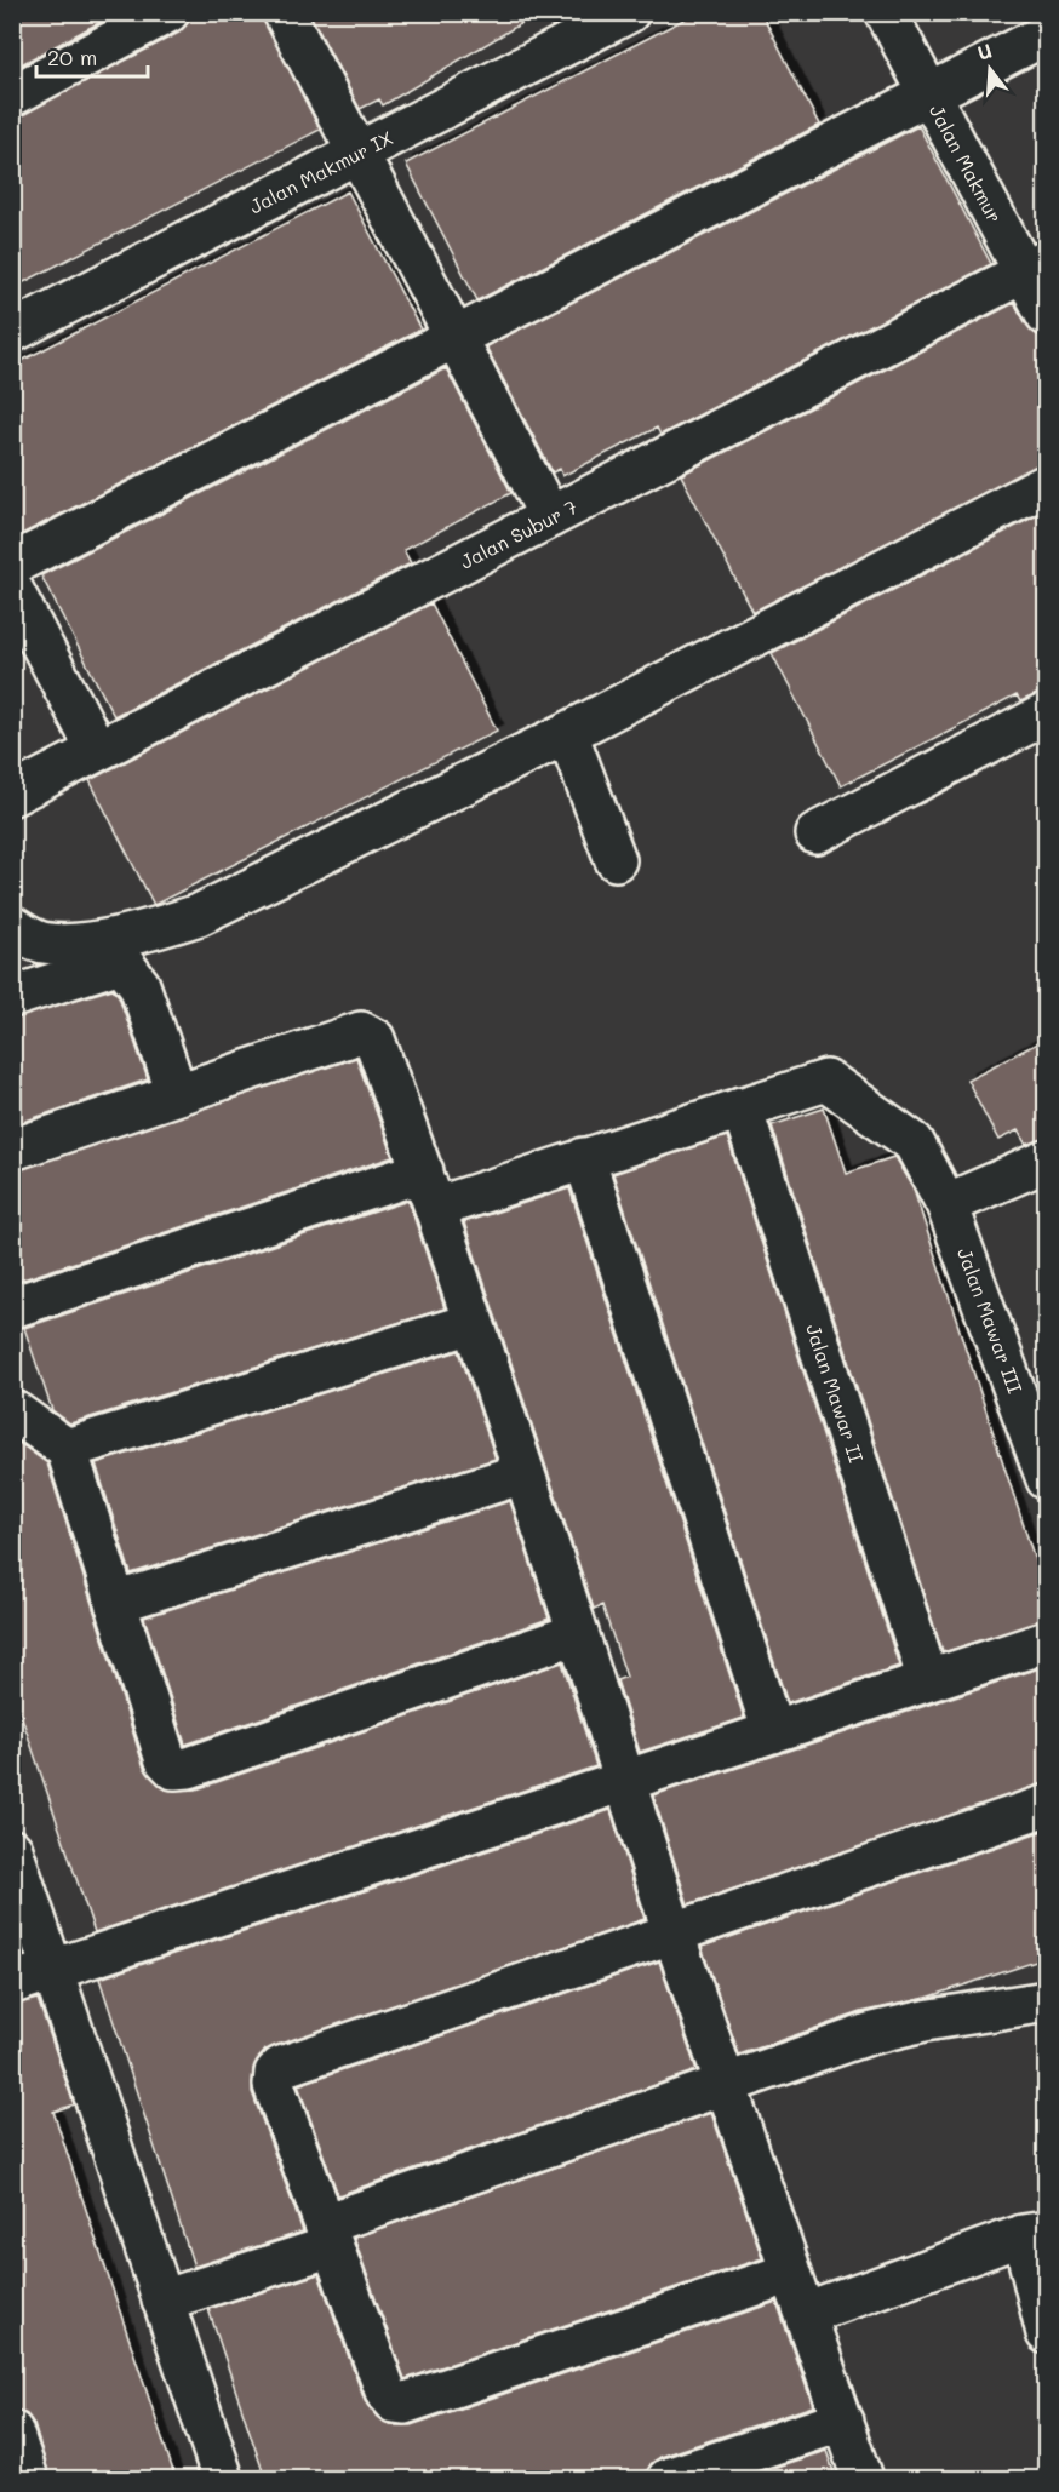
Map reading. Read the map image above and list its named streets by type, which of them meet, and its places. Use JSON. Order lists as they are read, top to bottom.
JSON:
{
  "streets": {
    "street": [
      "Jalan Makmur",
      "Jalan Makmur IX",
      "Jalan Subur 7",
      "Jalan Mawar III",
      "Jalan Mawar II"
    ]
  },
  "crossings": [
    ["Jalan Makmur", "Jalan Subur 7"],
    ["Jalan Mawar III", "Jalan Mawar II"]
  ],
  "scale_bar": "20 m",
  "north": "top"
}
